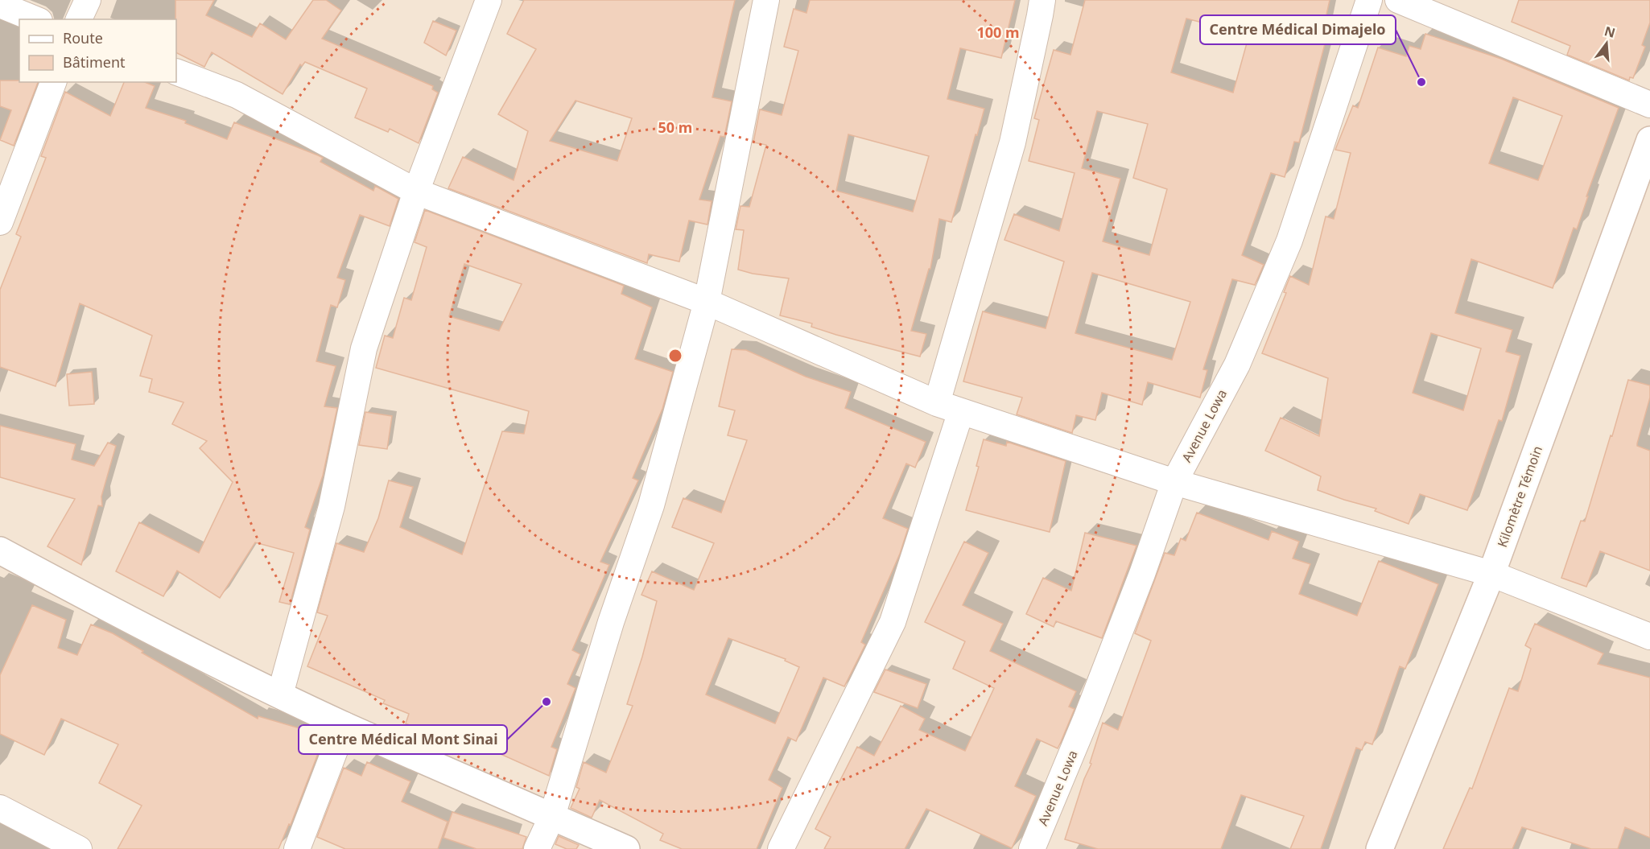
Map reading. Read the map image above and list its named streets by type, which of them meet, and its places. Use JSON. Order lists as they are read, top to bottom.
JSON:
{
  "streets": {
    "main road": ["Kilomètre Témoin"],
    "street": ["Avenue Lowa"]
  },
  "places": ["Centre Médical Dimajelo", "Centre Médical Mont Sinai"],
  "legend": ["Route", "Bâtiment"],
  "north": "top",
  "rings": ["100 m", "50 m"]
}
